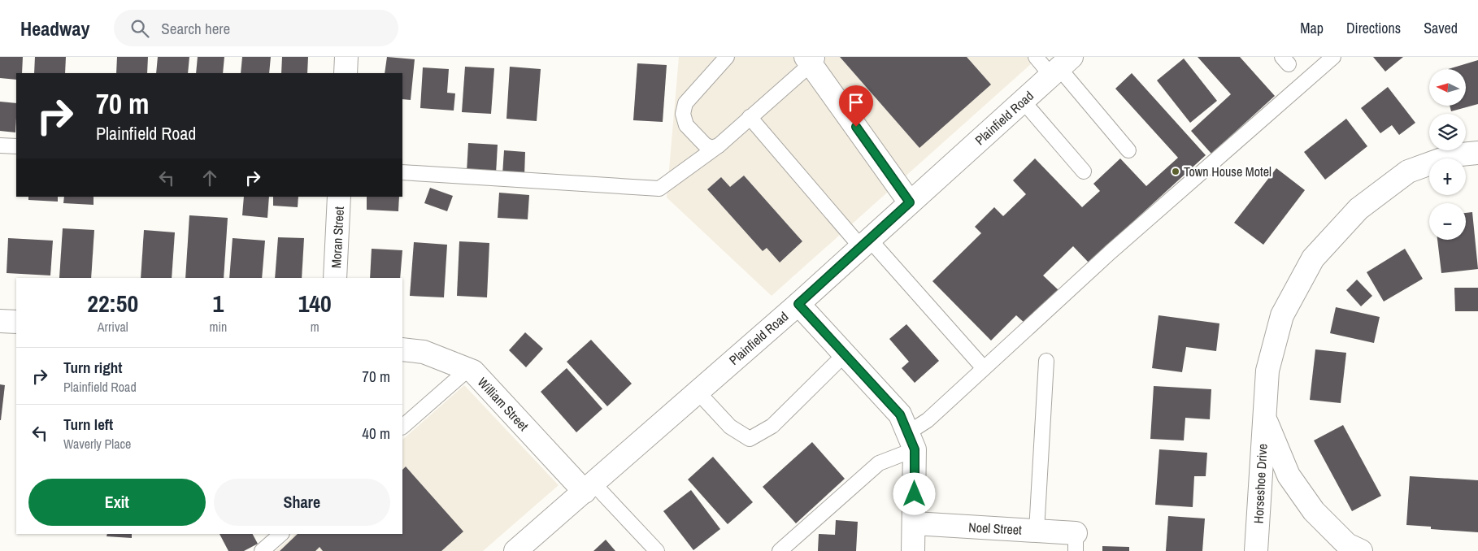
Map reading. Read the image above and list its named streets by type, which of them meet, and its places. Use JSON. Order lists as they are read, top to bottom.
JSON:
{
  "streets": {
    "street": [
      "Plainfield Road",
      "Moran Street",
      "William Street",
      "Horseshoe Drive",
      "Noel Street"
    ]
  },
  "crossings": [
    ["Plainfield Road", "William Street"]
  ],
  "places": ["Town House Motel"],
  "north": "left",
  "page": {
    "header": "Headway",
    "search": "Search here",
    "nav": ["Map", "Directions", "Saved"],
    "map_buttons": ["+", "−"],
    "turn": ["70 m", "Plainfield Road"],
    "eta": [
      "22:50",
      "Arrival",
      "1",
      "min",
      "140",
      "m"
    ],
    "list": [
      {
        "name": "Turn right",
        "note": "Plainfield Road",
        "value": "70 m"
      },
      {
        "name": "Turn left",
        "note": "Waverly Place",
        "value": "40 m"
      }
    ],
    "buttons": ["Exit", "Share"]
  }
}
